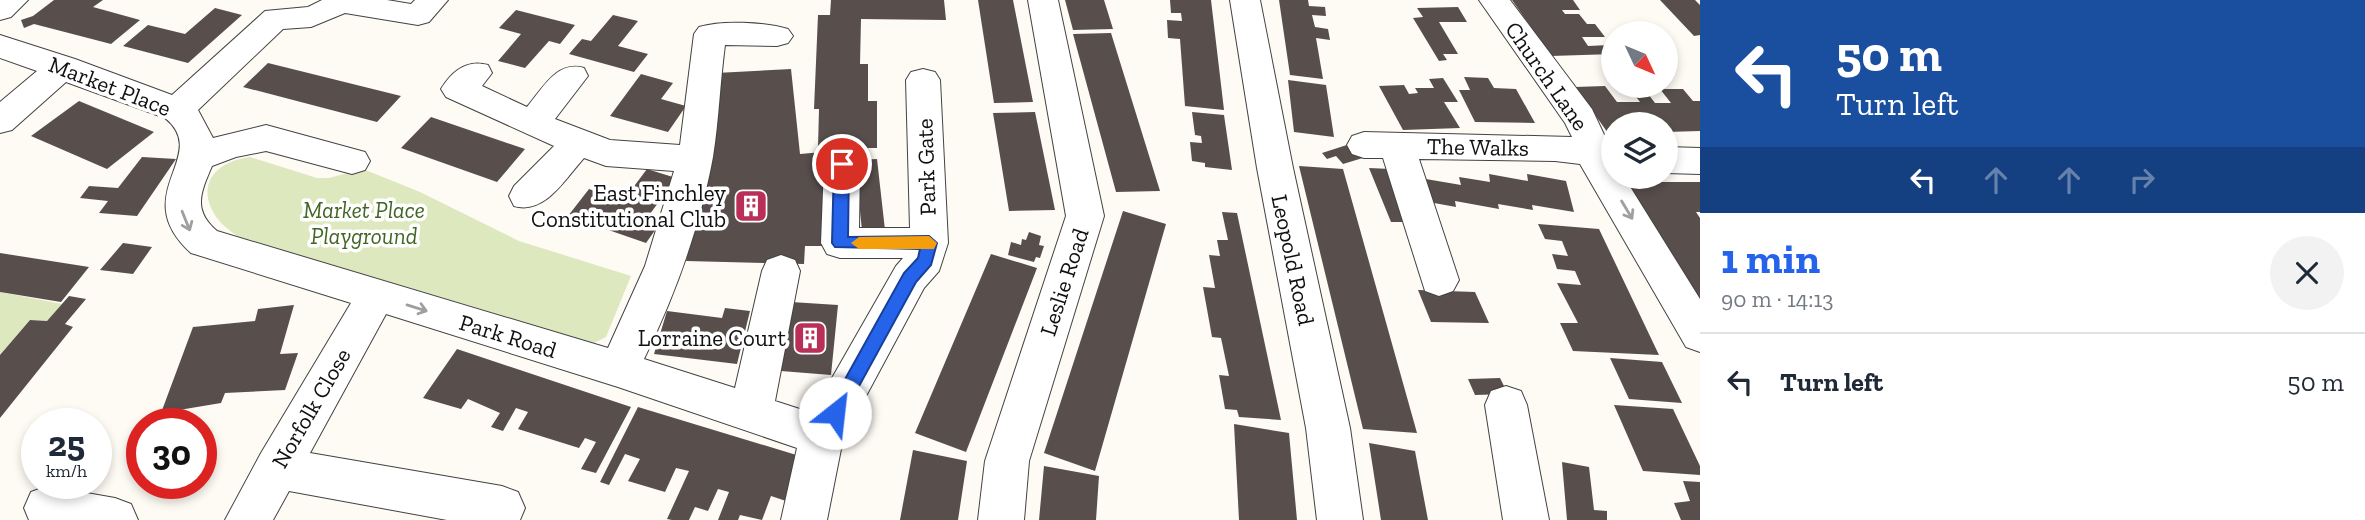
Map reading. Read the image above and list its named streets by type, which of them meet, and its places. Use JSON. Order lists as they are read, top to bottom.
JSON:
{
  "streets": {
    "street": [
      "Church Lane",
      "Market Place",
      "The Walks",
      "Park Gate",
      "Leopold Road",
      "Leslie Road",
      "Park Road",
      "Norfolk Close"
    ]
  },
  "crossings": [
    ["Market Place", "Park Road"],
    ["Park Gate", "Park Road"],
    ["Park Road", "Norfolk Close"]
  ],
  "one_way": ["Church Lane"],
  "parks": ["Market Place Playground"],
  "places": {
    "building": ["East Finchley Constitutional Club", "Lorraine Court"]
  },
  "north": "bottom right",
  "page": {
    "turn": ["50 m", "Turn left"],
    "heading": ["1 min", "90 m · 14:13"],
    "list": [
      {
        "name": "Turn left",
        "value": "50 m"
      }
    ],
    "speed": "25 km/h",
    "limit": "30"
  }
}
